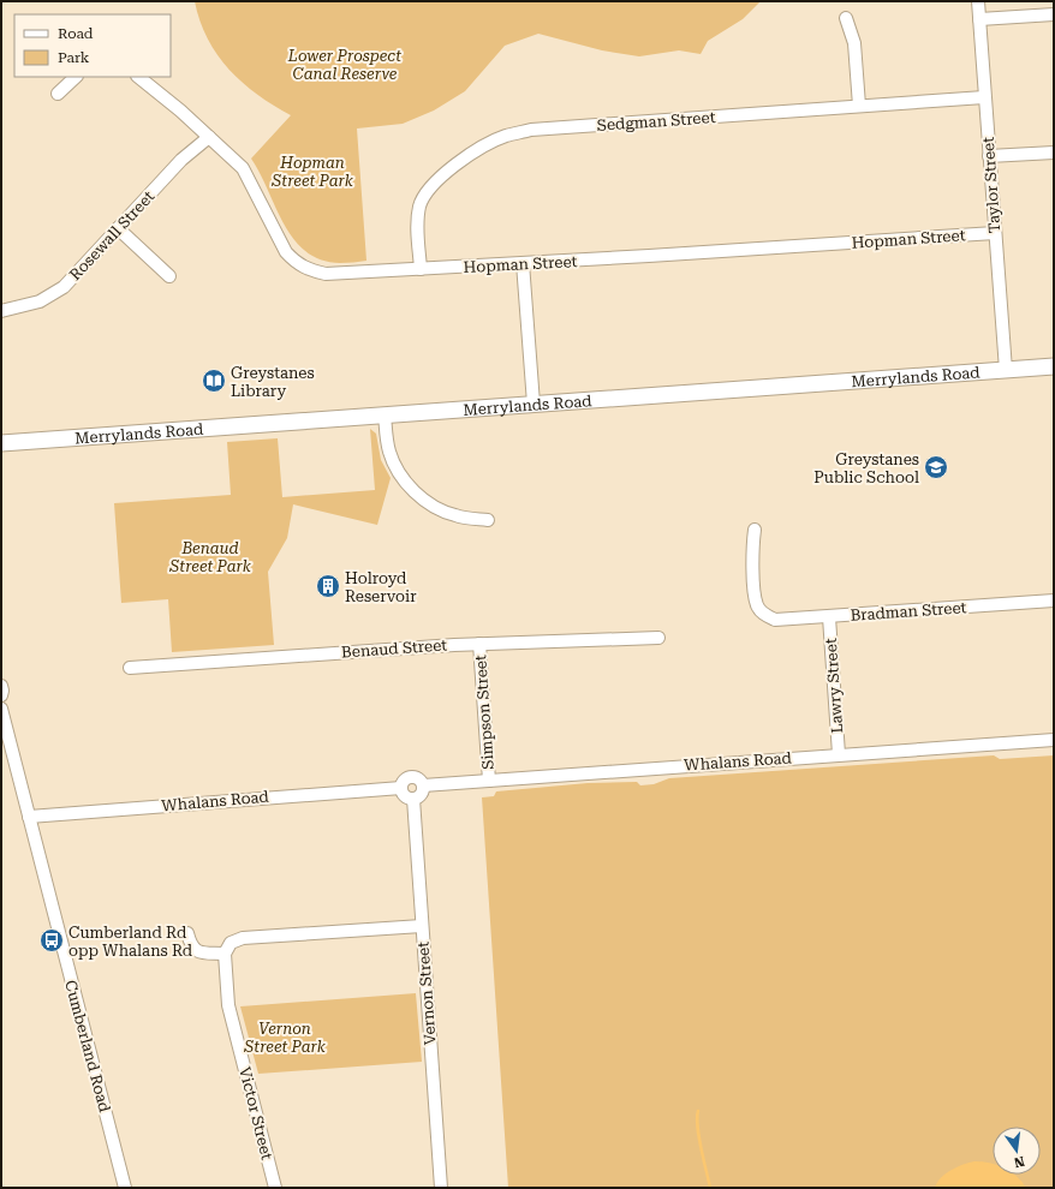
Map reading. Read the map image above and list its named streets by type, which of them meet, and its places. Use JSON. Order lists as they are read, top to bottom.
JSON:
{
  "streets": {
    "main road": ["Merrylands Road"],
    "street": [
      "Sedgman Street",
      "Taylor Street",
      "Rosewall Street",
      "Hopman Street",
      "Bradman Street",
      "Benaud Street",
      "Lawry Street",
      "Simpson Street",
      "Whalans Road",
      "Vernon Street",
      "Cumberland Road",
      "Victor Street"
    ]
  },
  "crossings": [
    ["Sedgman Street", "Taylor Street"],
    ["Sedgman Street", "Hopman Street"],
    ["Taylor Street", "Hopman Street"],
    ["Taylor Street", "Merrylands Road"],
    ["Rosewall Street", "Hopman Street"],
    ["Bradman Street", "Lawry Street"],
    ["Benaud Street", "Simpson Street"],
    ["Lawry Street", "Whalans Road"],
    ["Simpson Street", "Whalans Road"],
    ["Whalans Road", "Vernon Street"],
    ["Whalans Road", "Cumberland Road"]
  ],
  "parks": [
    "Lower Prospect Canal Reserve",
    "Hopman Street Park",
    "Benaud Street Park",
    "Vernon Street Park"
  ],
  "places": {
    "library": ["Greystanes Library"],
    "school or university": ["Greystanes Public School"],
    "building": ["Holroyd Reservoir"],
    "bus stop": ["Cumberland Rd opp Whalans Rd"]
  },
  "legend": ["Road", "Park"],
  "north": "bottom"
}
